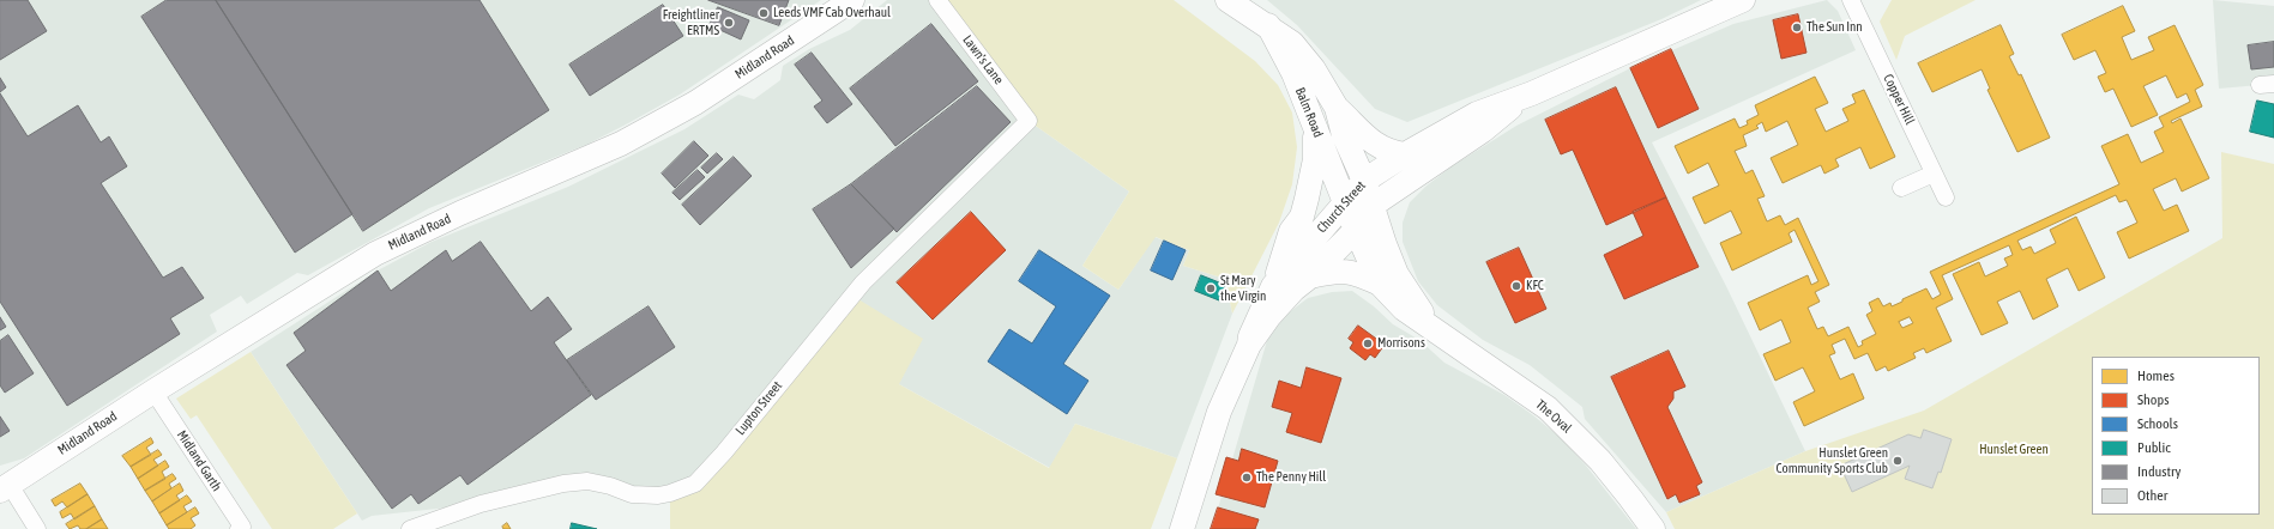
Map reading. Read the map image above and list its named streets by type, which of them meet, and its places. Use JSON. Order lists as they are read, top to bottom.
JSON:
{
  "streets": {
    "street": [
      "Midland Road",
      "Lawn's Lane",
      "Copper Hill",
      "Balm Road",
      "Church Street",
      "Lupton Street",
      "The Oval",
      "Midland Garth"
    ]
  },
  "crossings": [
    ["Midland Road", "Midland Garth"],
    ["Lawn's Lane", "Lupton Street"],
    ["Balm Road", "Church Street"],
    ["Balm Road", "The Oval"],
    ["Church Street", "The Oval"]
  ],
  "parks": ["Hunslet Green"],
  "places": [
    "Leeds VMF Cab Overhaul",
    "Freightliner ERTMS",
    "The Sun Inn",
    "KFC",
    "St Mary the Virgin",
    "Morrisons",
    "Hunslet Green Community Sports Club",
    "The Penny Hill"
  ],
  "legend": [
    "Homes",
    "Shops",
    "Schools",
    "Public",
    "Industry",
    "Other"
  ]
}
